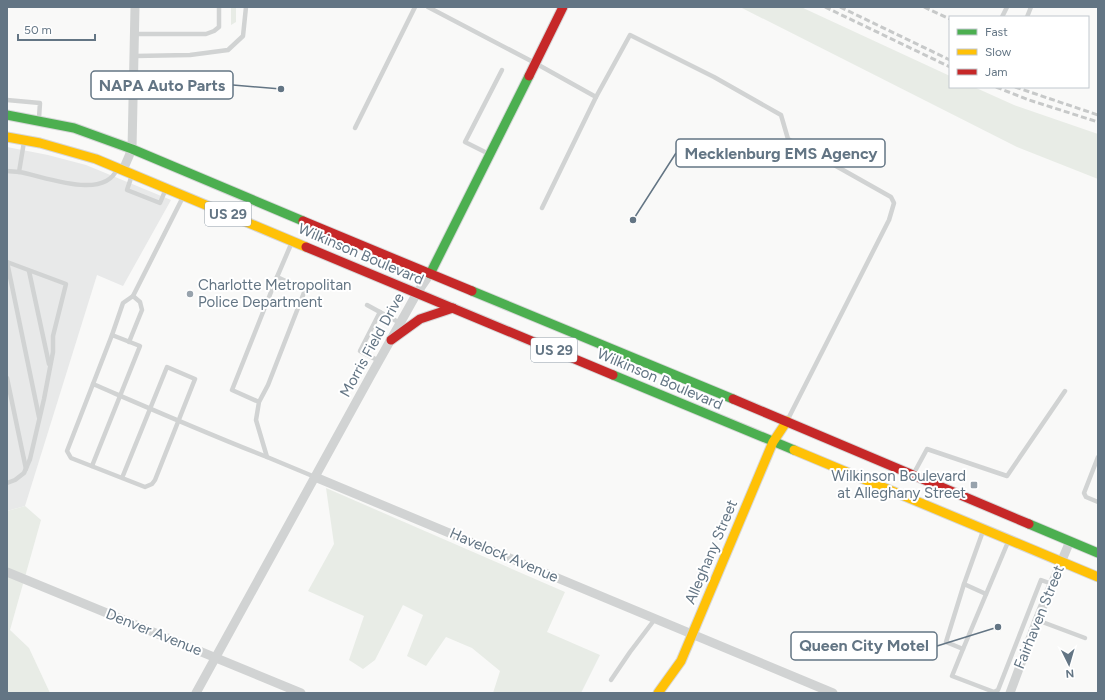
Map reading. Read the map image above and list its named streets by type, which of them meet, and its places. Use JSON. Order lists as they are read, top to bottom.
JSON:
{
  "streets": {
    "main road": [
      "US 29",
      "Wilkinson Boulevard",
      "Morris Field Drive",
      "Alleghany Street"
    ],
    "street": ["Havelock Avenue", "Fairhaven Street", "Denver Avenue"]
  },
  "crossings": [
    ["Wilkinson Boulevard", "Morris Field Drive"],
    ["Wilkinson Boulevard", "Alleghany Street"],
    ["Wilkinson Boulevard", "Fairhaven Street"],
    ["Morris Field Drive", "Havelock Avenue"],
    ["Morris Field Drive", "Denver Avenue"],
    ["Alleghany Street", "Havelock Avenue"]
  ],
  "places": {
    "other": [
      "NAPA Auto Parts",
      "Mecklenburg EMS Agency",
      "Charlotte Metropolitan Police Department",
      "Queen City Motel"
    ],
    "transit": ["Wilkinson Boulevard at Alleghany Street"]
  },
  "legend": ["Fast", "Slow", "Jam"],
  "scale_bar": "50 m",
  "north": "bottom"
}
